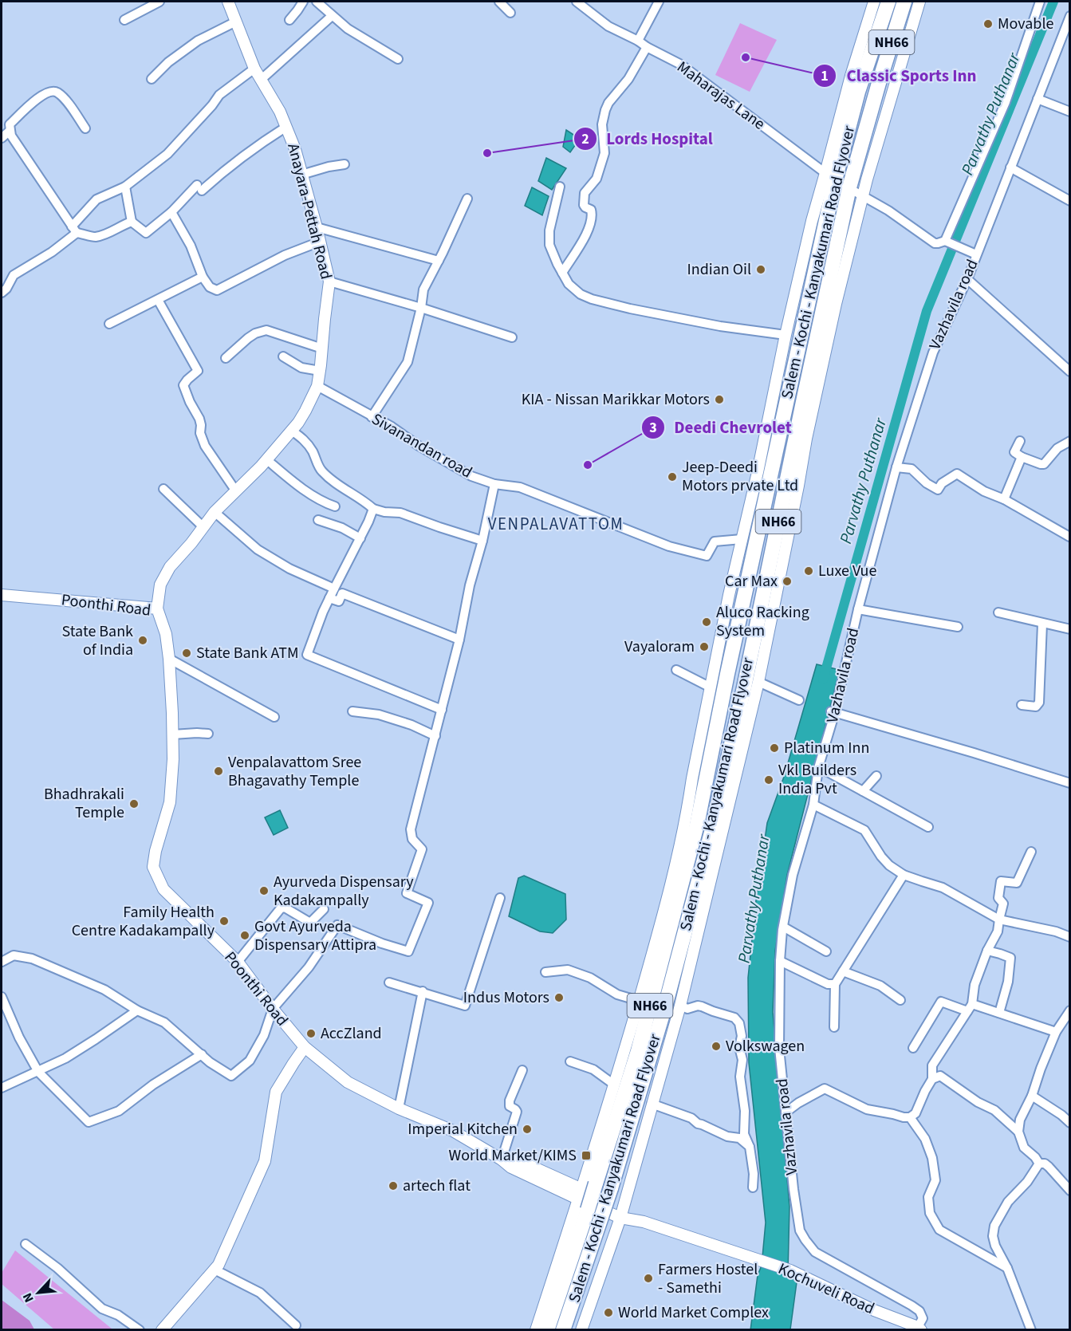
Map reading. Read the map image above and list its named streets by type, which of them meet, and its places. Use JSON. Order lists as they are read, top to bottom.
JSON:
{
  "streets": {
    "highway": ["NH66", "Salem - Kochi - Kanyakumari Road Flyover"],
    "street": [
      "Maharajas Lane",
      "Anayara-Pettah Road",
      "Vazhavila road",
      "Sivanandan road",
      "Poonthi Road",
      "Kochuveli Road"
    ]
  },
  "crossings": [
    ["Maharajas Lane", "Salem - Kochi - Kanyakumari Road Flyover"],
    ["Maharajas Lane", "Vazhavila road"],
    ["Anayara-Pettah Road", "Sivanandan road"],
    ["Anayara-Pettah Road", "Poonthi Road"],
    ["Salem - Kochi - Kanyakumari Road Flyover", "Poonthi Road"],
    ["Vazhavila road", "Kochuveli Road"],
    ["Poonthi Road", "Kochuveli Road"]
  ],
  "districts": ["VENPALAVATTOM"],
  "water": ["Parvathy Puthanar"],
  "places": {
    "other": [
      "Movable",
      "Classic Sports Inn",
      "Lords Hospital",
      "Indian Oil",
      "KIA - Nissan Marikkar Motors",
      "Deedi Chevrolet",
      "Jeep-Deedi Motors prvate Ltd",
      "Luxe Vue",
      "Car Max",
      "Aluco Racking System",
      "State Bank of India",
      "Vayaloram",
      "State Bank ATM",
      "Platinum Inn",
      "Venpalavattom Sree Bhagavathy Temple",
      "Vkl Builders India Pvt",
      "Bhadhrakali Temple",
      "Ayurveda Dispensary Kadakampally",
      "Family Health Centre Kadakampally",
      "Govt Ayurveda Dispensary Attipra",
      "Indus Motors",
      "AccZland",
      "Volkswagen",
      "Imperial Kitchen",
      "artech flat",
      "Farmers Hostel - Samethi",
      "World Market Complex"
    ],
    "transit": ["World Market/KIMS"]
  },
  "north": "bottom left"
}
